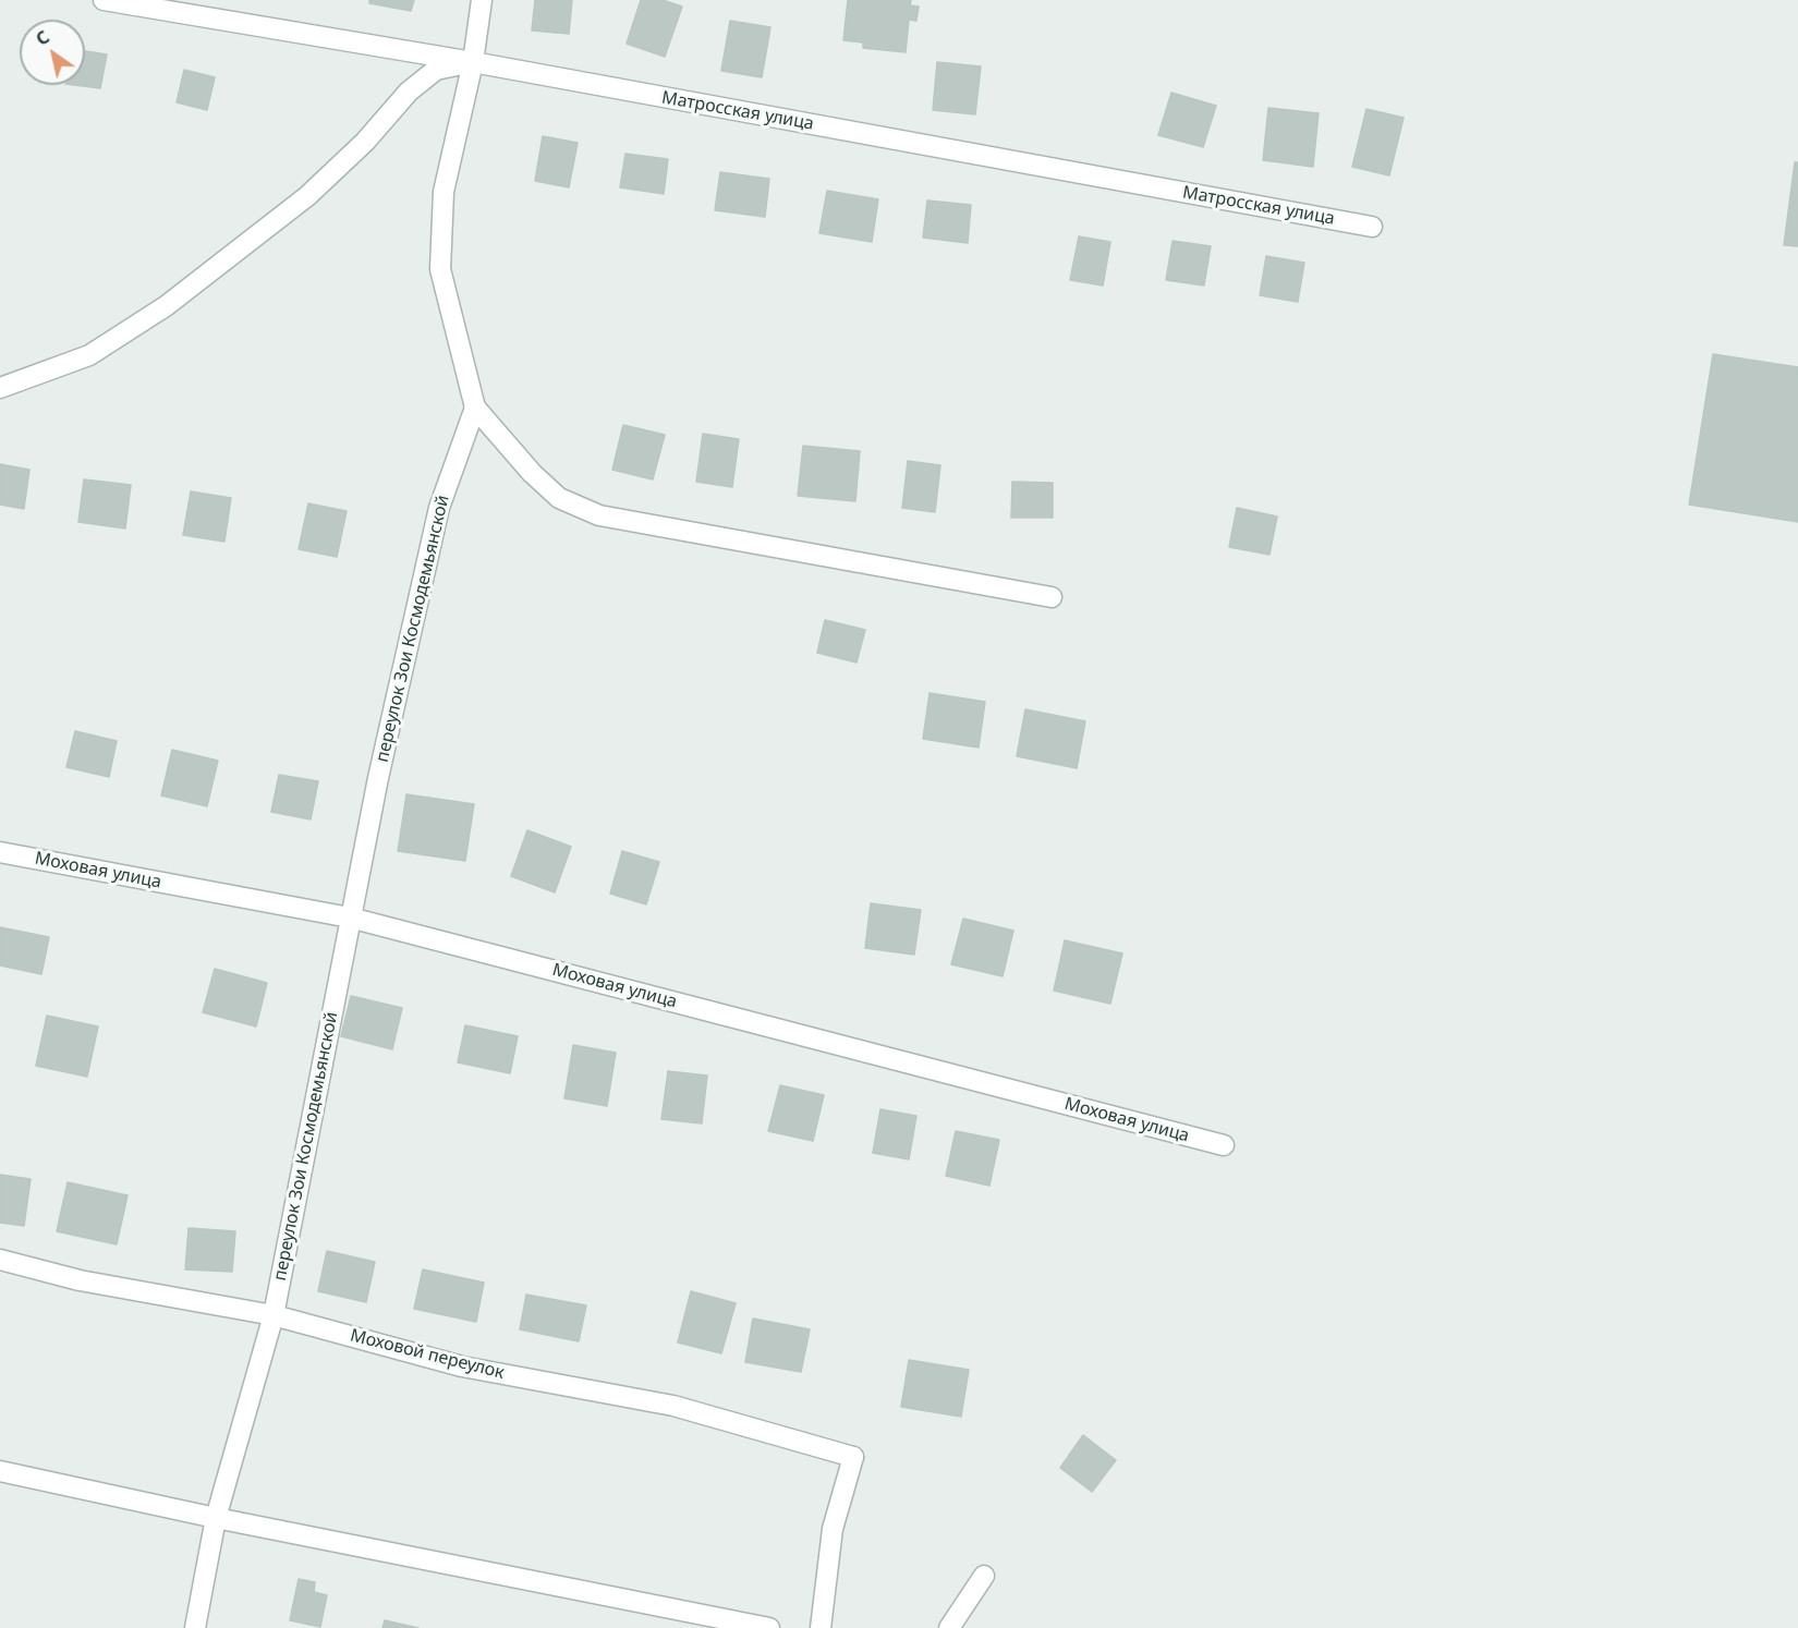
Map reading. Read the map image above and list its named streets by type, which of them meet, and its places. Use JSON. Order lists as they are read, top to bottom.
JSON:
{
  "streets": {
    "street": [
      "Матросская улица",
      "переулок Зои Космодемьянской",
      "Моховая улица",
      "Моховой переулок"
    ]
  },
  "crossings": [
    ["переулок Зои Космодемьянской", "Моховая улица"],
    ["переулок Зои Космодемьянской", "Моховой переулок"]
  ],
  "north": "top left"
}
